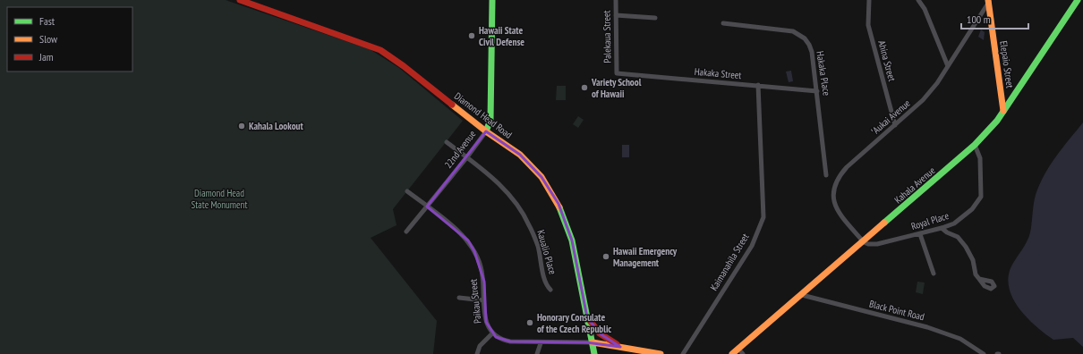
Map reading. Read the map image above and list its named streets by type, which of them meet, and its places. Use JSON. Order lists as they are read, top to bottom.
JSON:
{
  "streets": {
    "street": [
      "Palekaua Street",
      "Ahina Street",
      "Elepaio Street",
      "Hakaka Street",
      "Hakaka Place",
      "Diamond Head Road",
      "ʻAukai Avenue",
      "22nd Avenue",
      "Kahala Avenue",
      "Royal Place",
      "Kaualio Place",
      "Kaimanahila Street",
      "Paikau Street",
      "Black Point Road"
    ]
  },
  "crossings": [
    ["Palekaua Street", "Hakaka Street"],
    ["Ahina Street", "ʻAukai Avenue"],
    ["Elepaio Street", "ʻAukai Avenue"],
    ["Elepaio Street", "Kahala Avenue"],
    ["Hakaka Street", "Hakaka Place"],
    ["Hakaka Street", "Kaimanahila Street"],
    ["Diamond Head Road", "22nd Avenue"],
    ["Diamond Head Road", "Paikau Street"],
    ["ʻAukai Avenue", "Kahala Avenue"],
    ["ʻAukai Avenue", "Royal Place"],
    ["22nd Avenue", "Kaualio Place"],
    ["22nd Avenue", "Paikau Street"],
    ["Kahala Avenue", "Royal Place"],
    ["Kahala Avenue", "Black Point Road"]
  ],
  "parks": ["Diamond Head State Monument"],
  "places": [
    "Hawaii State Civil Defense",
    "Variety School of Hawaii",
    "Kahala Lookout",
    "Hawaii Emergency Management",
    "Honorary Consulate of the Czech Republic"
  ],
  "legend": ["Fast", "Slow", "Jam"],
  "scale_bar": "100 m"
}
